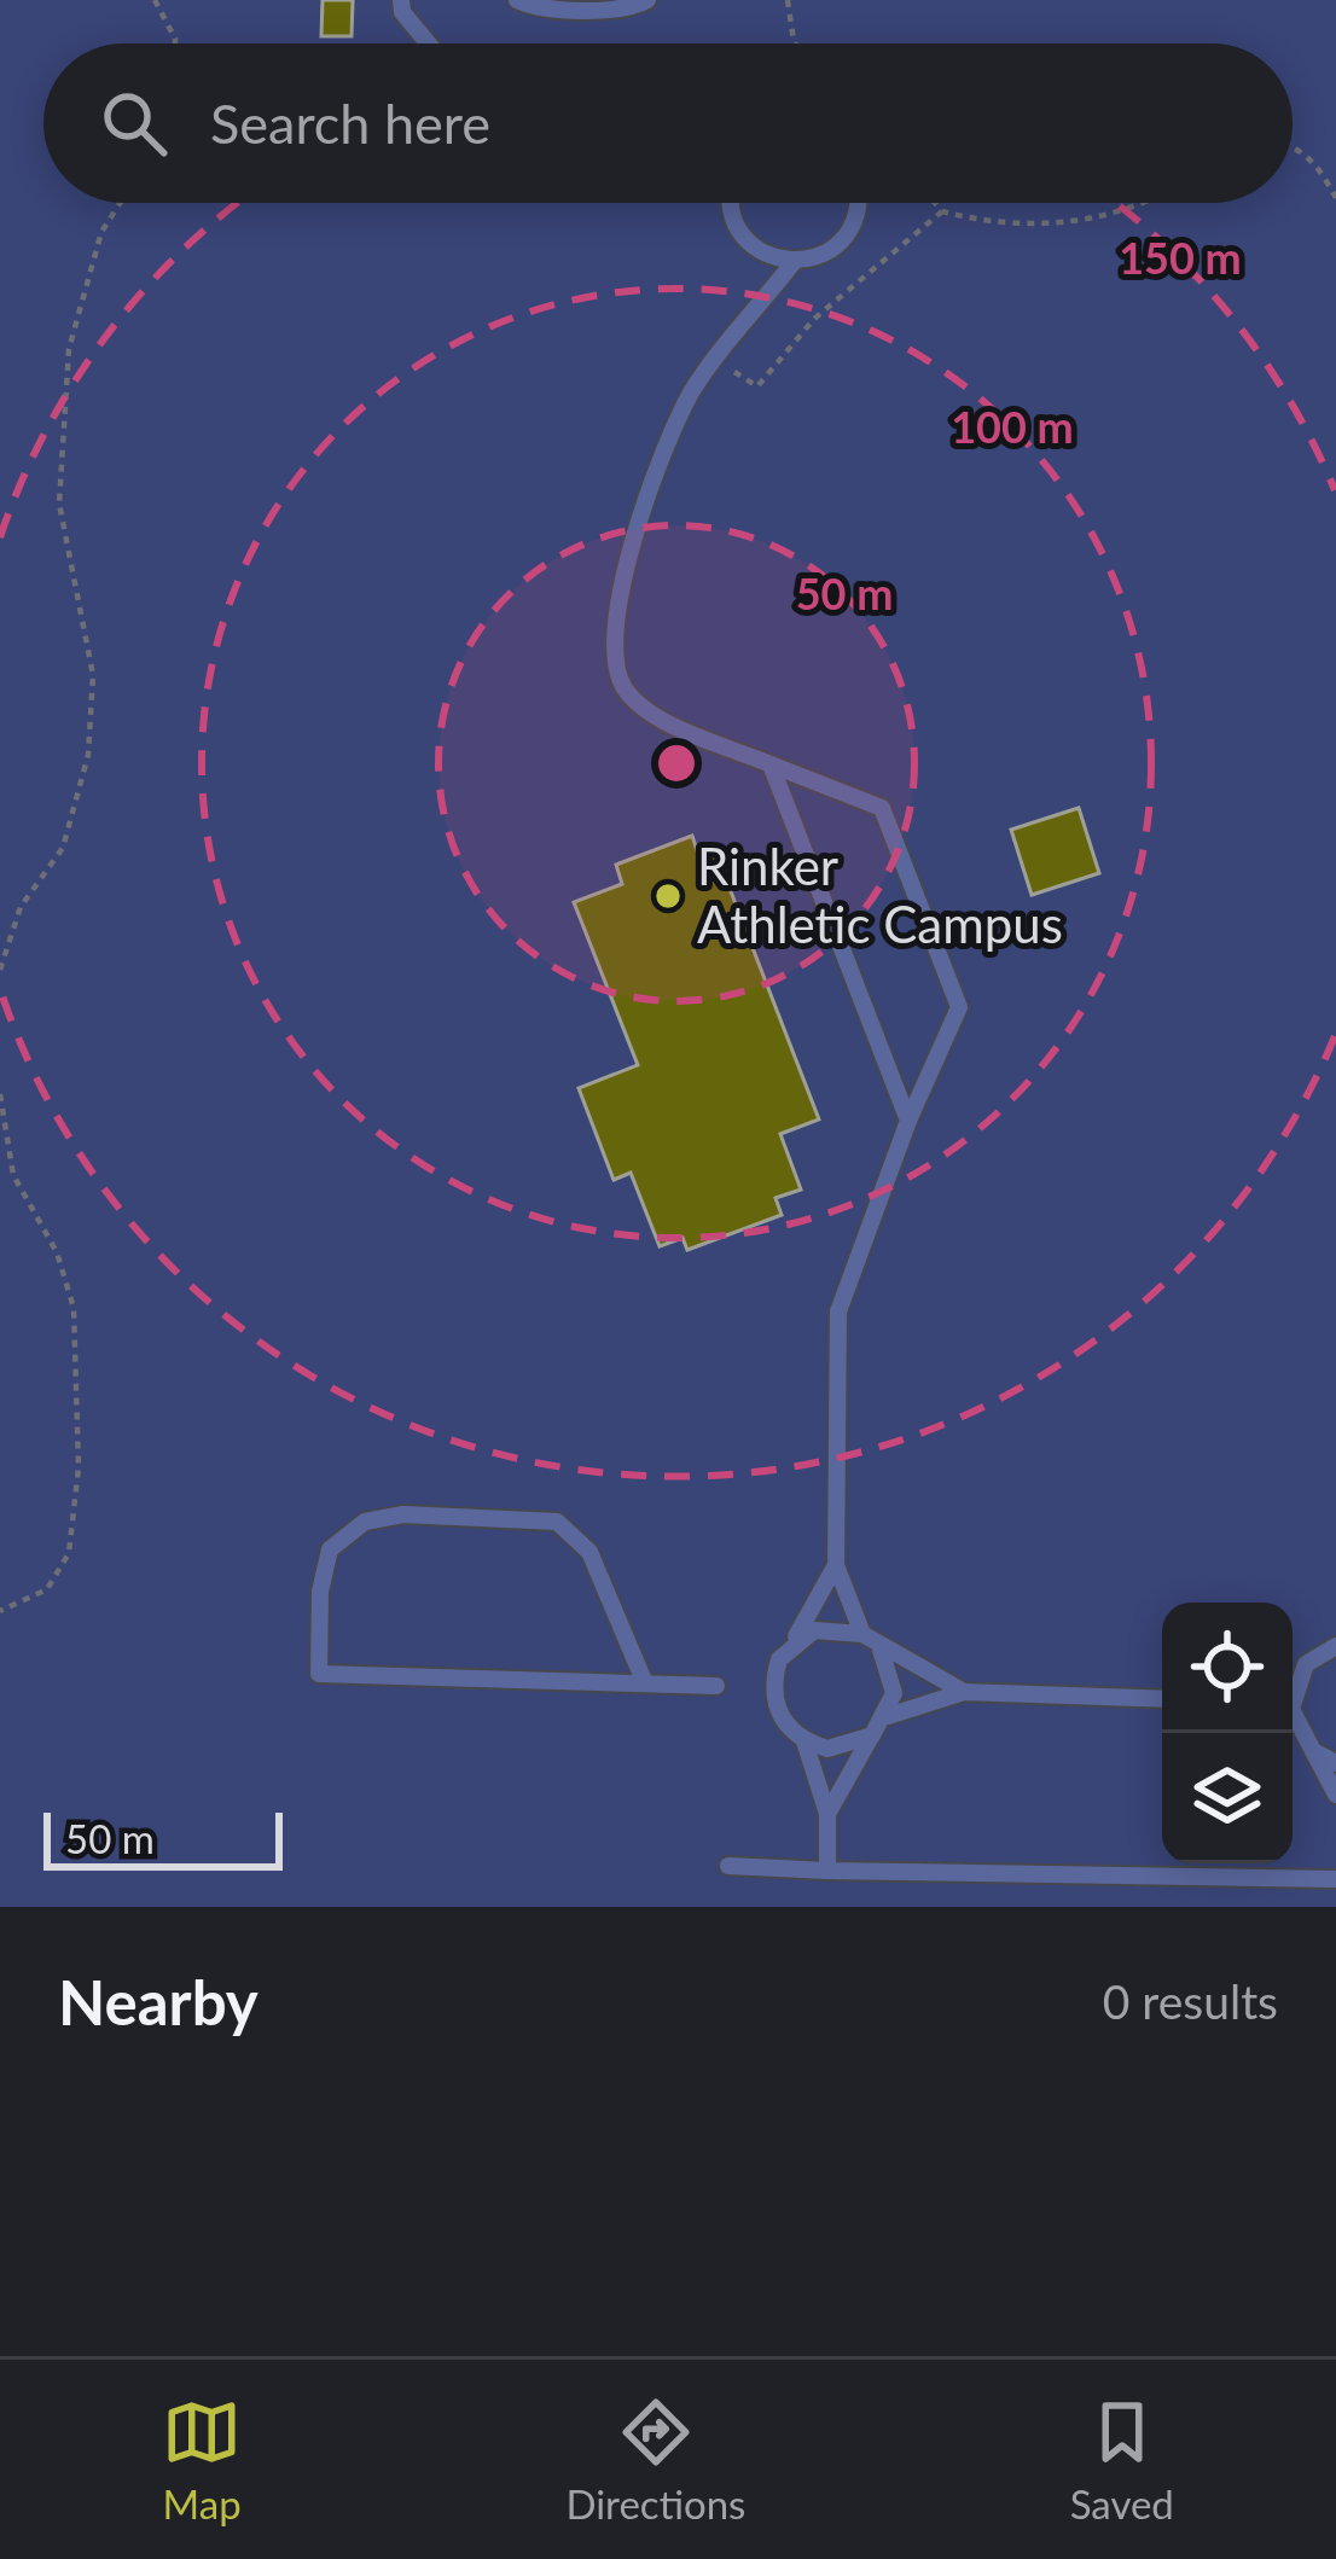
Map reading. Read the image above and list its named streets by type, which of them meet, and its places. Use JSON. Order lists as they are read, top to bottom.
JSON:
{
  "places": ["Rinker Athletic Campus"],
  "scale_bar": "50 m",
  "page": {
    "search": "Search here",
    "scale": "50 m",
    "heading": ["Nearby", "0 results"],
    "nav": ["Map", "Directions", "Saved"]
  },
  "rings": ["150 m", "100 m", "50 m"]
}
